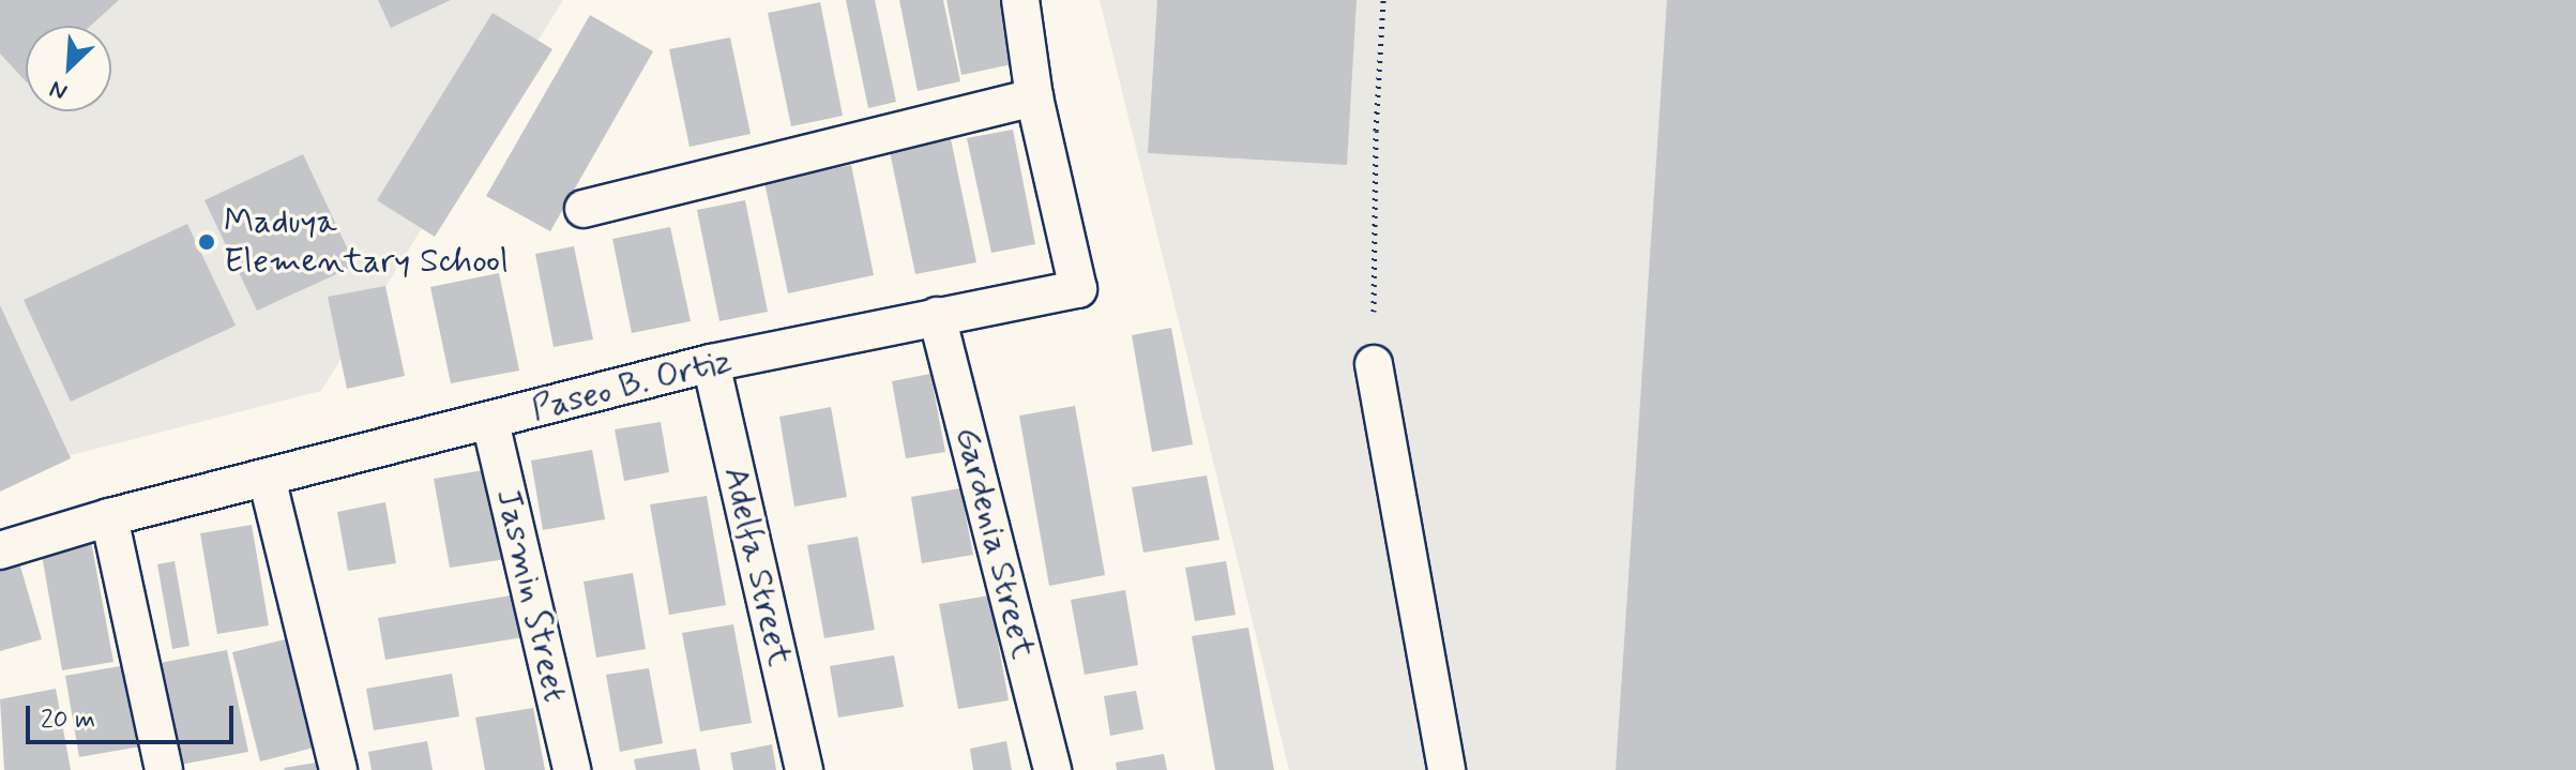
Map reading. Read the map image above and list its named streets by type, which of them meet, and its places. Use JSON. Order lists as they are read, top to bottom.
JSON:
{
  "streets": {
    "lane": [
      "Paseo B. Ortiz",
      "Gardenia Street",
      "Adelfa Street",
      "Jasmin Street"
    ]
  },
  "crossings": [
    ["Paseo B. Ortiz", "Gardenia Street"],
    ["Paseo B. Ortiz", "Adelfa Street"],
    ["Paseo B. Ortiz", "Jasmin Street"]
  ],
  "places": ["Maduya Elementary School"],
  "scale_bar": "20 m",
  "north": "bottom left"
}
